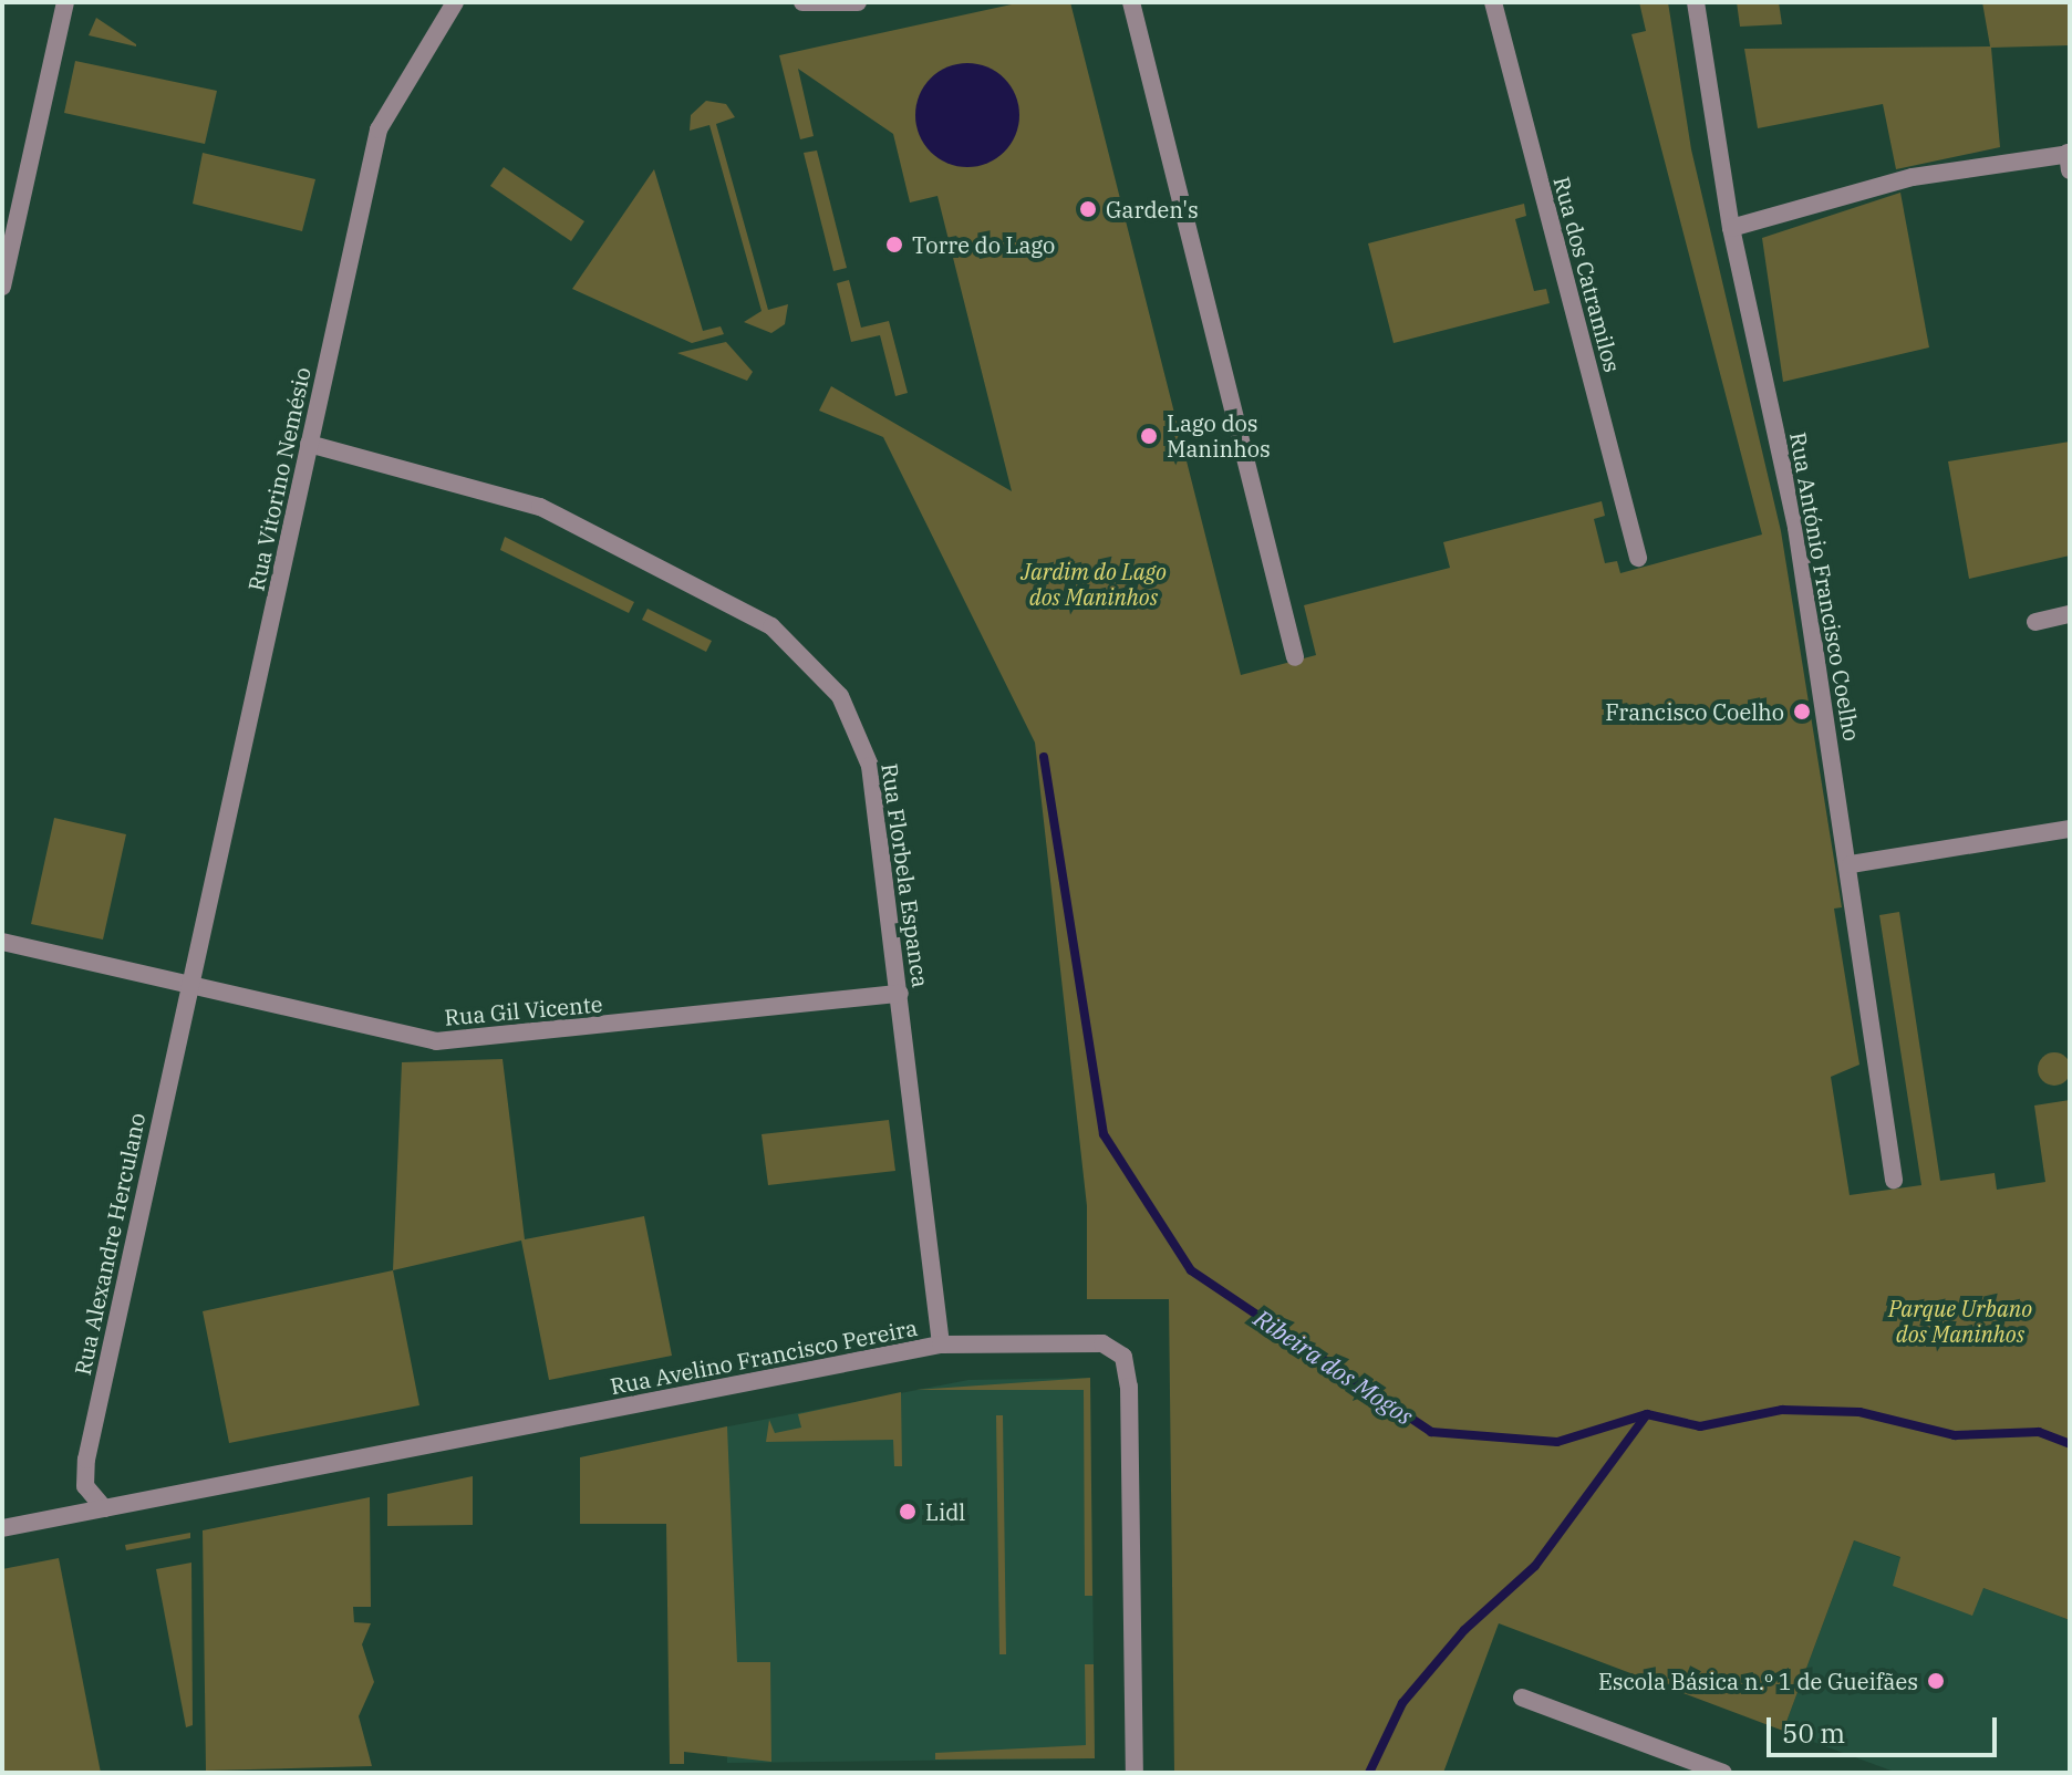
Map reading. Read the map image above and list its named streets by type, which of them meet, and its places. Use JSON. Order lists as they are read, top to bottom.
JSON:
{
  "streets": {
    "street": [
      "Rua dos Catramilos",
      "Rua Vitorino Nemésio",
      "Rua António Francisco Coelho",
      "Rua Florbela Espanca",
      "Rua Gil Vicente",
      "Rua Alexandre Herculano",
      "Rua Avelino Francisco Pereira"
    ]
  },
  "crossings": [
    ["Rua Vitorino Nemésio", "Rua Florbela Espanca"],
    ["Rua Vitorino Nemésio", "Rua Gil Vicente"],
    ["Rua Vitorino Nemésio", "Rua Alexandre Herculano"],
    ["Rua Florbela Espanca", "Rua Gil Vicente"],
    ["Rua Florbela Espanca", "Rua Avelino Francisco Pereira"],
    ["Rua Gil Vicente", "Rua Alexandre Herculano"],
    ["Rua Alexandre Herculano", "Rua Avelino Francisco Pereira"]
  ],
  "water": ["Ribeira dos Mogos"],
  "parks": ["Jardim do Lago dos Maninhos", "Parque Urbano dos Maninhos"],
  "places": [
    "Garden's",
    "Torre do Lago",
    "Lago dos Maninhos",
    "Francisco Coelho",
    "Lidl",
    "Escola Básica n.º 1 de Gueifães"
  ],
  "scale_bar": "50 m"
}
